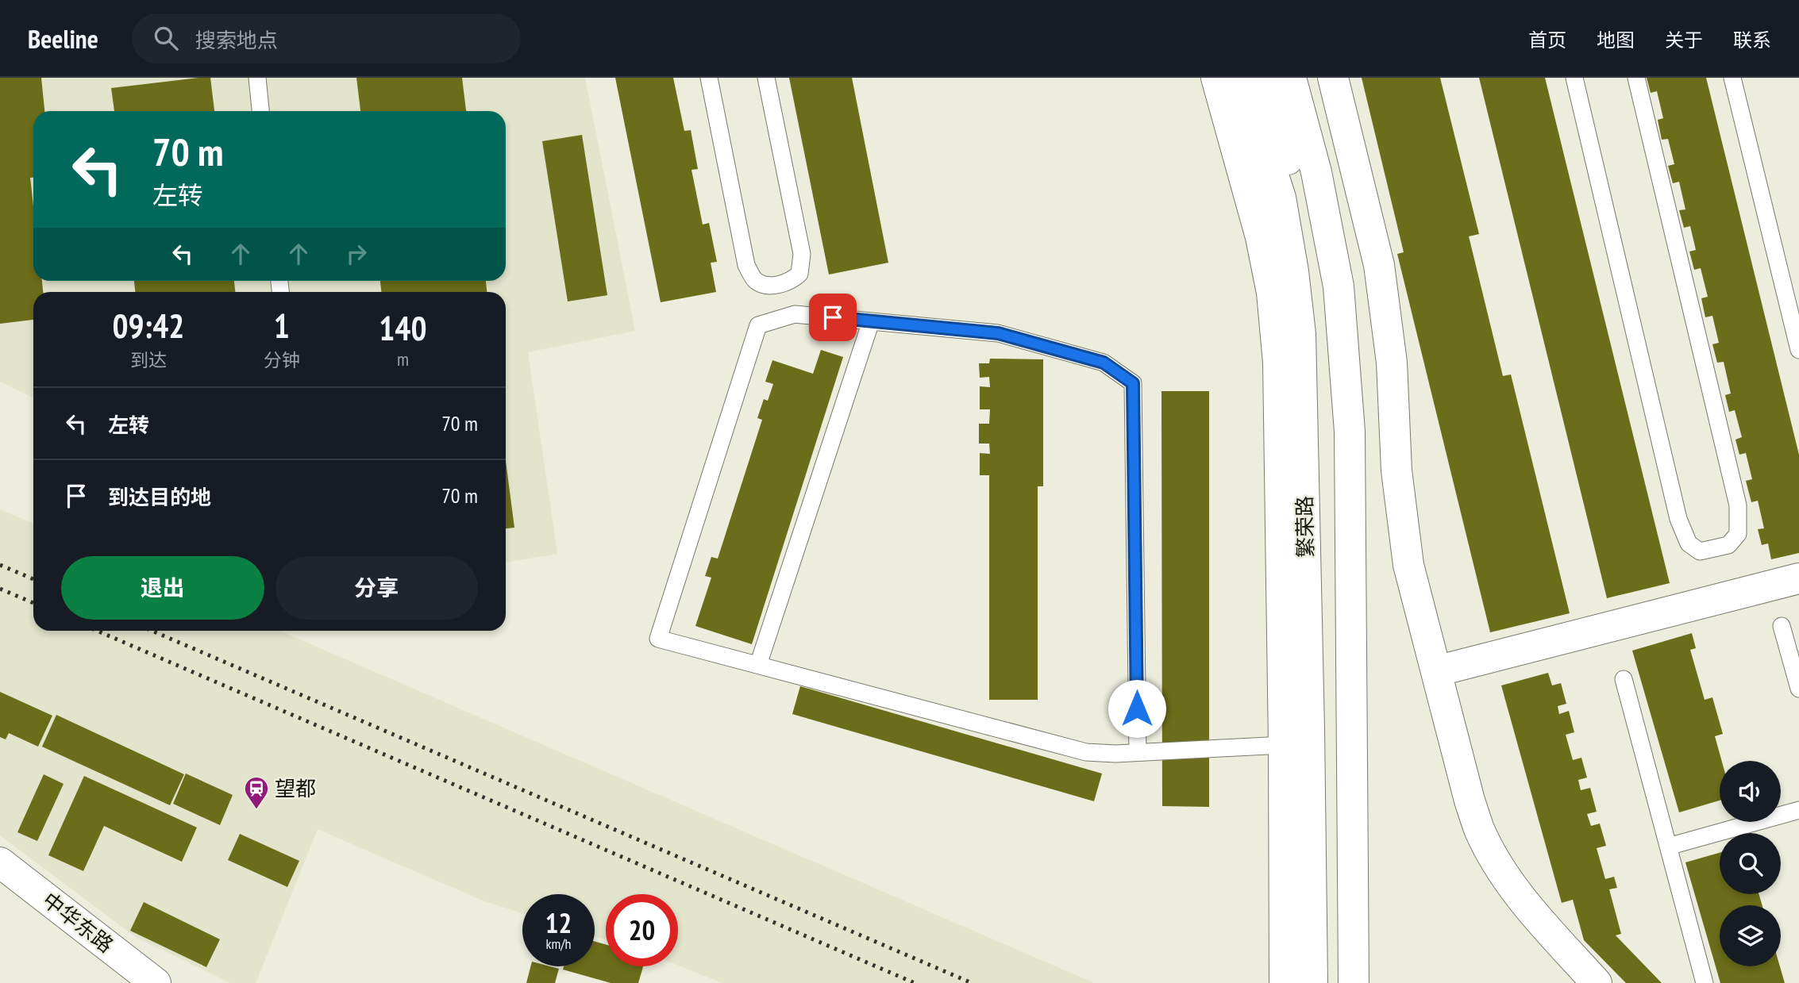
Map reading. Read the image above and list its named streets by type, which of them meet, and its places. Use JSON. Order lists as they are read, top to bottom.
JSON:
{
  "streets": {
    "street": ["繁荣路", "中华东路"]
  },
  "places": {
    "station": ["望都"]
  },
  "page": {
    "header": "Beeline",
    "search": "搜索地点",
    "nav": [
      "首页",
      "地图",
      "关于",
      "联系"
    ],
    "turn": ["70 m", "左转"],
    "eta": [
      "09:42",
      "到达",
      "1",
      "分钟",
      "140",
      "m"
    ],
    "list": [
      {
        "name": "左转",
        "value": "70 m"
      },
      {
        "name": "到达目的地",
        "value": "70 m"
      }
    ],
    "buttons": ["退出", "分享"],
    "speed": "12 km/h",
    "limit": "20"
  }
}
